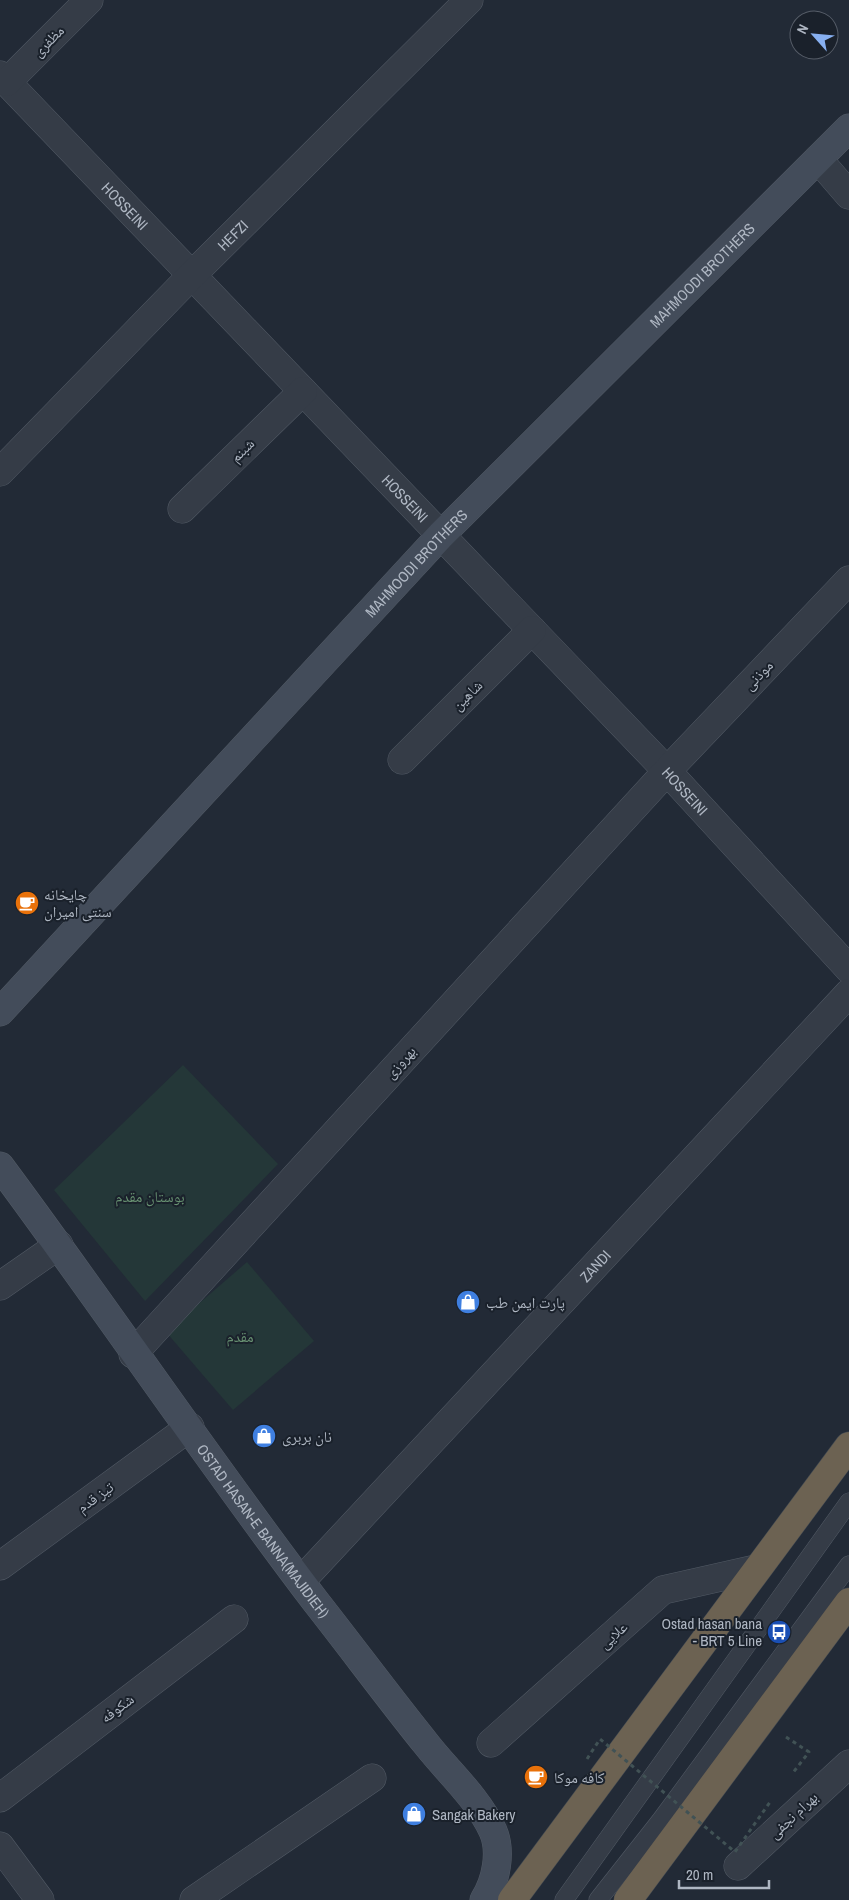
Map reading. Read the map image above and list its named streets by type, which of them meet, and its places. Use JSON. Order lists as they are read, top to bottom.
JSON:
{
  "streets": {
    "main road": ["MAHMOODI BROTHERS", "OSTAD HASAN-E BANNA(MAJIDIEH)"],
    "street": [
      "مظفری",
      "HOSSEINI",
      "HEFZI",
      "شبنم",
      "موذنی",
      "شاهین",
      "بهروزی",
      "ZANDI",
      "تیز قدم",
      "علایی",
      "شکوفه",
      "بهرام نجفی"
    ]
  },
  "crossings": [
    ["مظفری", "HOSSEINI"],
    ["HOSSEINI", "HEFZI"],
    ["HOSSEINI", "MAHMOODI BROTHERS"],
    ["HOSSEINI", "شبنم"],
    ["HOSSEINI", "موذنی"],
    ["HOSSEINI", "شاهین"],
    ["HOSSEINI", "بهروزی"],
    ["موذنی", "بهروزی"],
    ["بهروزی", "OSTAD HASAN-E BANNA(MAJIDIEH)"],
    ["ZANDI", "OSTAD HASAN-E BANNA(MAJIDIEH)"],
    ["تیز قدم", "OSTAD HASAN-E BANNA(MAJIDIEH)"]
  ],
  "parks": ["بوستان مقدم", "مقدم"],
  "places": {
    "cafe": ["چایخانه سنتی امیران", "کافه موکا"],
    "shop": ["پارت ایمن طب", "نان بربری", "Sangak Bakery"],
    "bus stop": ["Ostad hasan bana - BRT 5 Line"]
  },
  "scale_bar": "20 m",
  "north": "top left"
}
